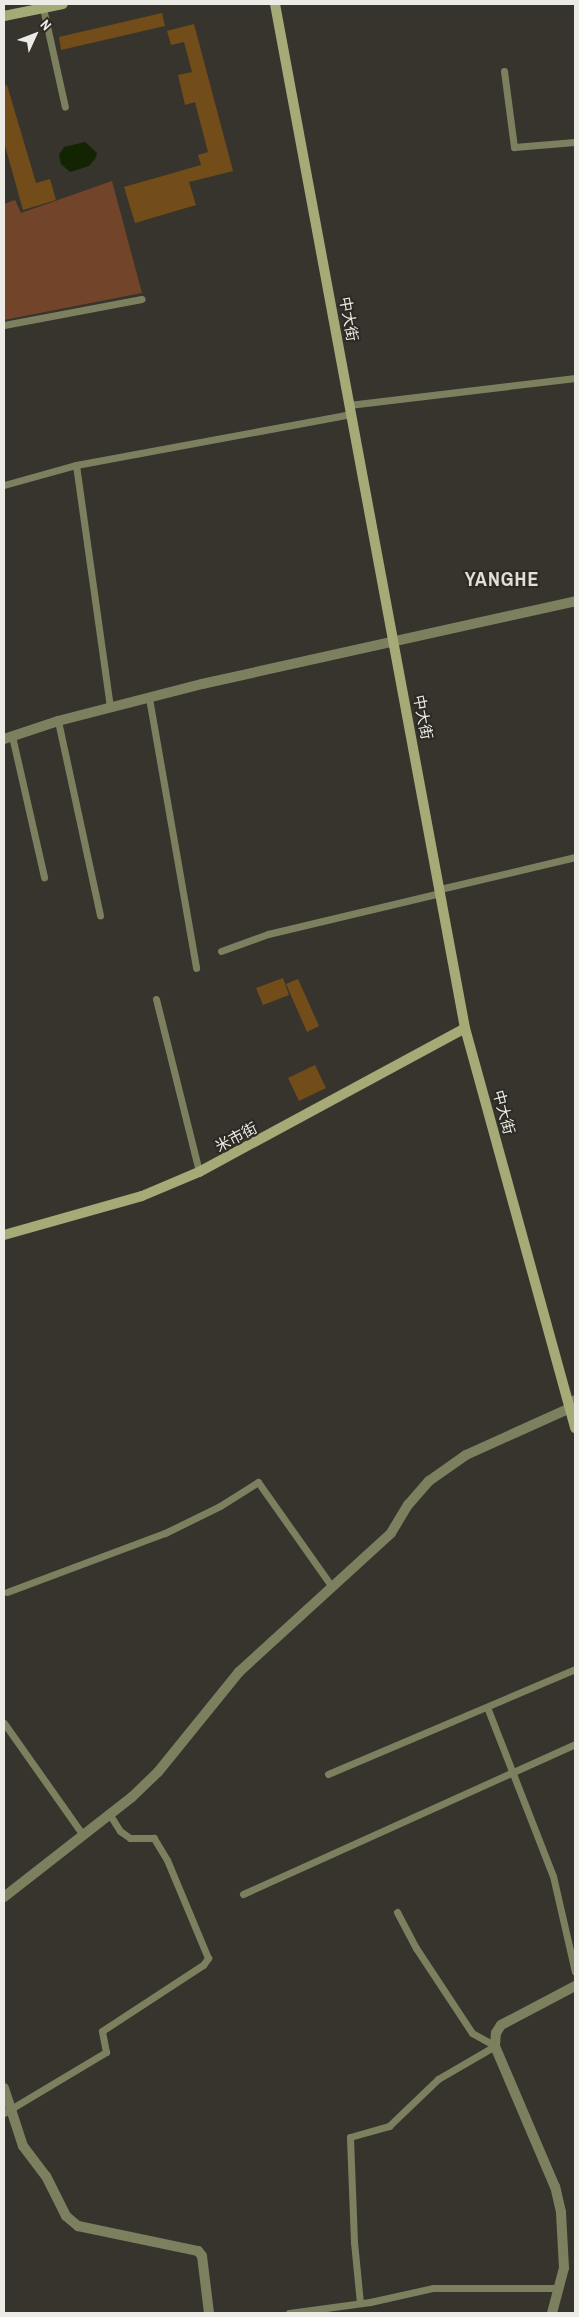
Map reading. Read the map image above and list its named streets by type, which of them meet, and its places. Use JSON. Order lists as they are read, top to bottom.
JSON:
{
  "streets": {
    "street": ["中大街", "米市街"]
  },
  "crossings": [
    ["中大街", "米市街"]
  ],
  "districts": ["YANGHE"],
  "north": "top right"
}
